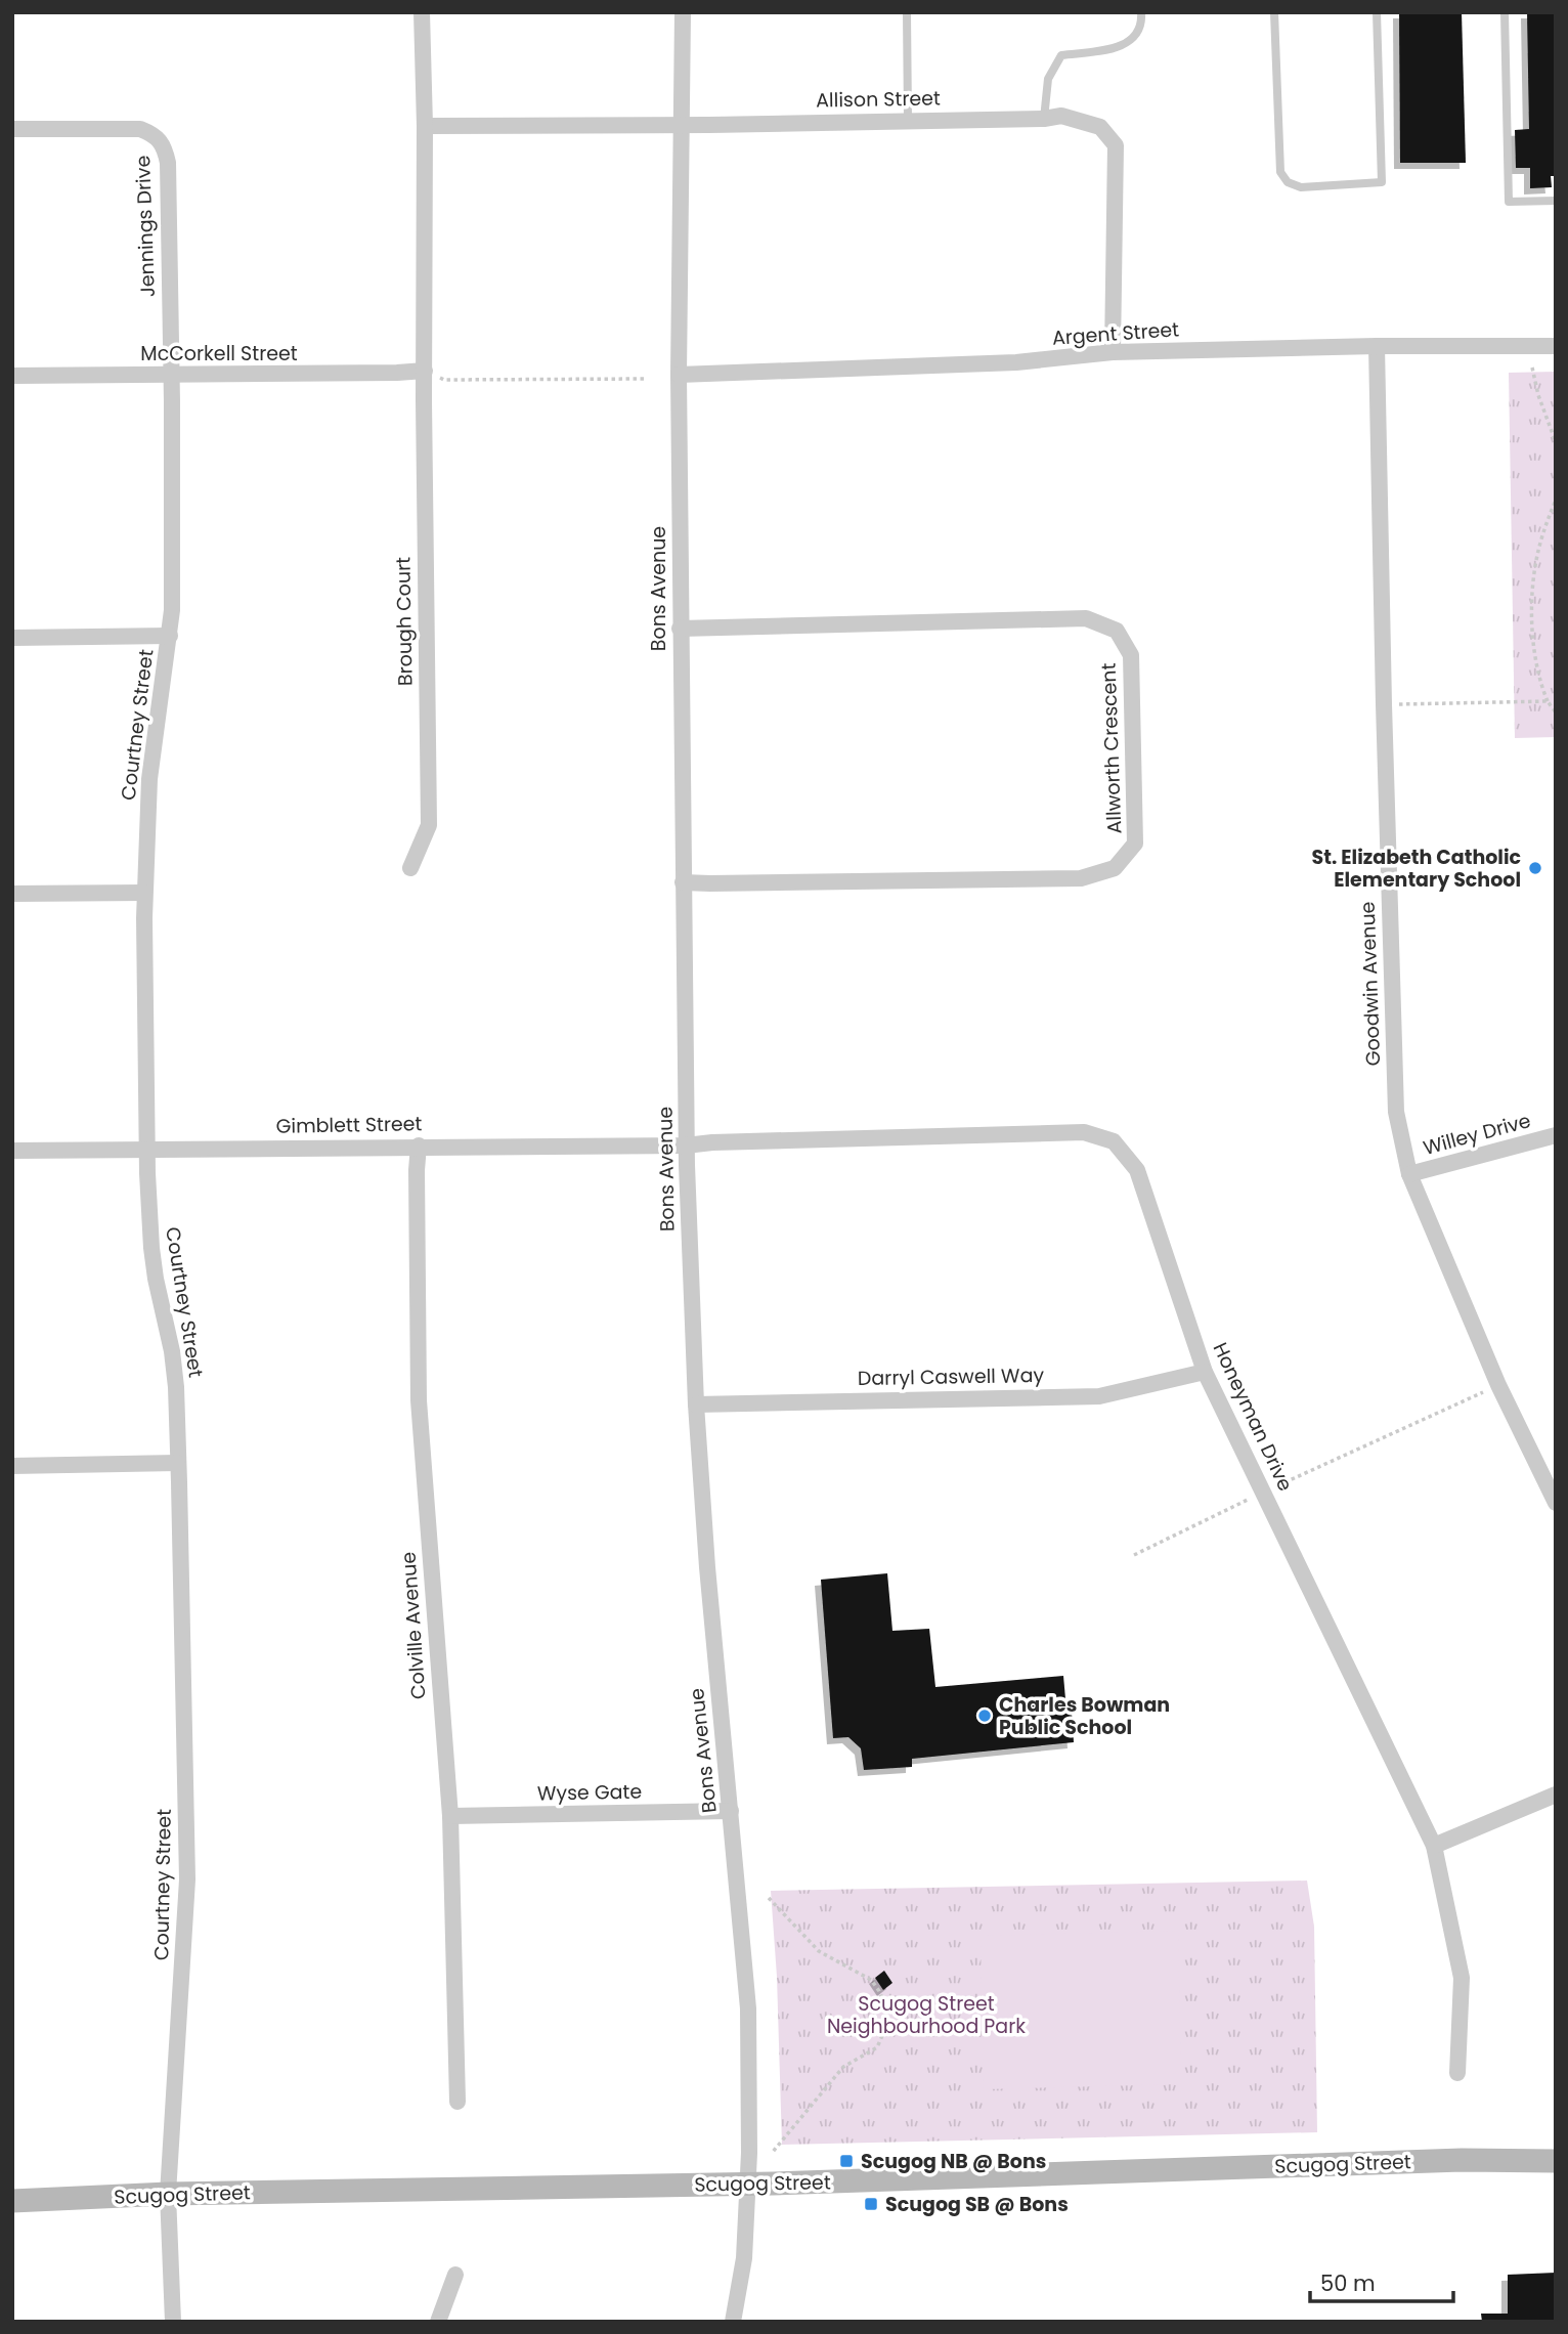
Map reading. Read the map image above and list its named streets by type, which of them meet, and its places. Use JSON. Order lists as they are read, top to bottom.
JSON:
{
  "streets": {
    "street": [
      "Allison Street",
      "Jennings Drive",
      "Argent Street",
      "McCorkell Street",
      "Bons Avenue",
      "Brough Court",
      "Courtney Street",
      "Allworth Crescent",
      "Goodwin Avenue",
      "Gimblett Street",
      "Willey Drive",
      "Darryl Caswell Way",
      "Honeyman Drive",
      "Colville Avenue",
      "Wyse Gate",
      "Scugog Street"
    ]
  },
  "crossings": [
    ["Allison Street", "Argent Street"],
    ["Allison Street", "Bons Avenue"],
    ["Jennings Drive", "McCorkell Street"],
    ["Jennings Drive", "Courtney Street"],
    ["Argent Street", "Bons Avenue"],
    ["Argent Street", "Goodwin Avenue"],
    ["McCorkell Street", "Brough Court"],
    ["McCorkell Street", "Courtney Street"],
    ["Bons Avenue", "Allworth Crescent"],
    ["Bons Avenue", "Gimblett Street"],
    ["Bons Avenue", "Darryl Caswell Way"],
    ["Bons Avenue", "Honeyman Drive"],
    ["Bons Avenue", "Wyse Gate"],
    ["Bons Avenue", "Scugog Street"],
    ["Courtney Street", "Gimblett Street"],
    ["Courtney Street", "Scugog Street"],
    ["Goodwin Avenue", "Willey Drive"],
    ["Gimblett Street", "Honeyman Drive"],
    ["Gimblett Street", "Colville Avenue"],
    ["Darryl Caswell Way", "Honeyman Drive"],
    ["Colville Avenue", "Wyse Gate"]
  ],
  "parks": ["Scugog Street Neighbourhood Park"],
  "places": {
    "other": ["St. Elizabeth Catholic Elementary School", "Charles Bowman Public School"],
    "transit": ["Scugog NB @ Bons", "Scugog SB @ Bons"]
  },
  "scale_bar": "50 m"
}
